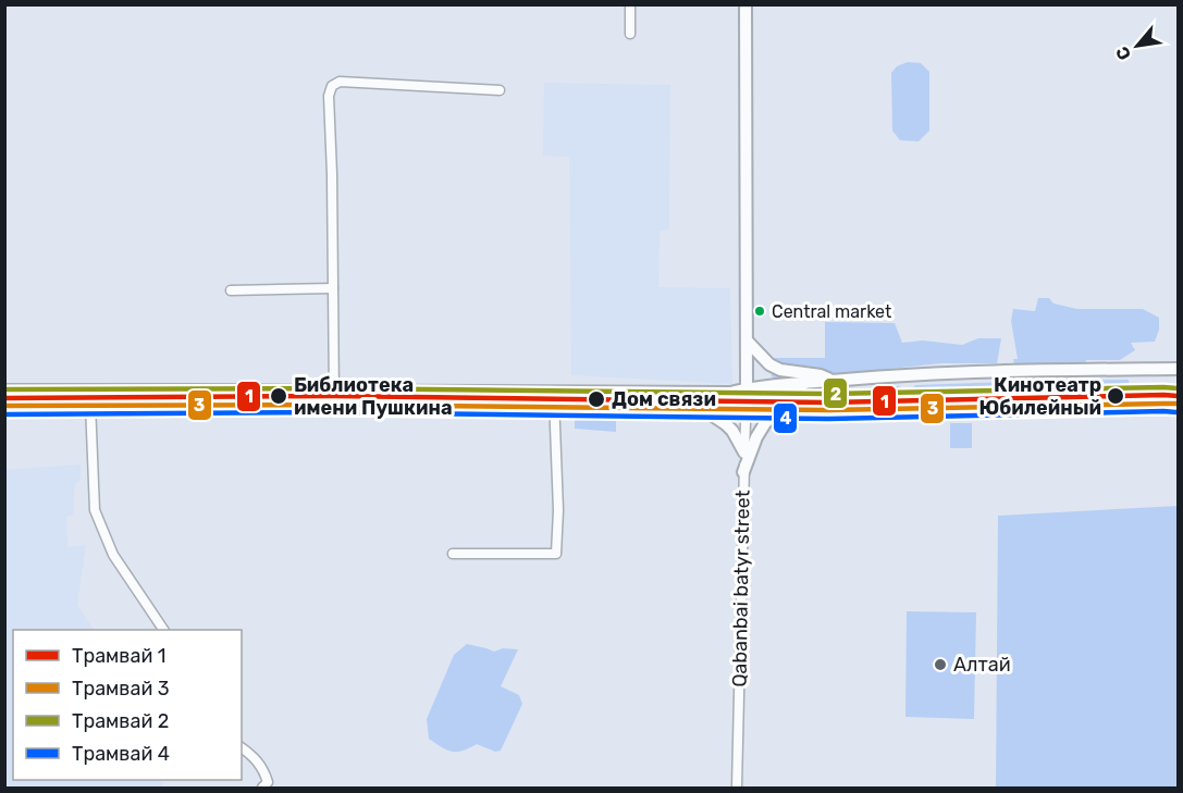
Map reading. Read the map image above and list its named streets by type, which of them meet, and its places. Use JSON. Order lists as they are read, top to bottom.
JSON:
{
  "streets": {
    "street": ["Qabanbai batyr street"]
  },
  "places": [
    "Central market",
    "Библиотека имени Пушкина",
    "Кинотеатр Юбилейный",
    "Дом связи",
    "Алтай"
  ],
  "lines": [
    "tram line 2",
    "tram line 1",
    "tram line 3",
    "tram line 4"
  ],
  "legend": [
    "Трамвай 1",
    "Трамвай 3",
    "Трамвай 2",
    "Трамвай 4"
  ],
  "north": "bottom left"
}
